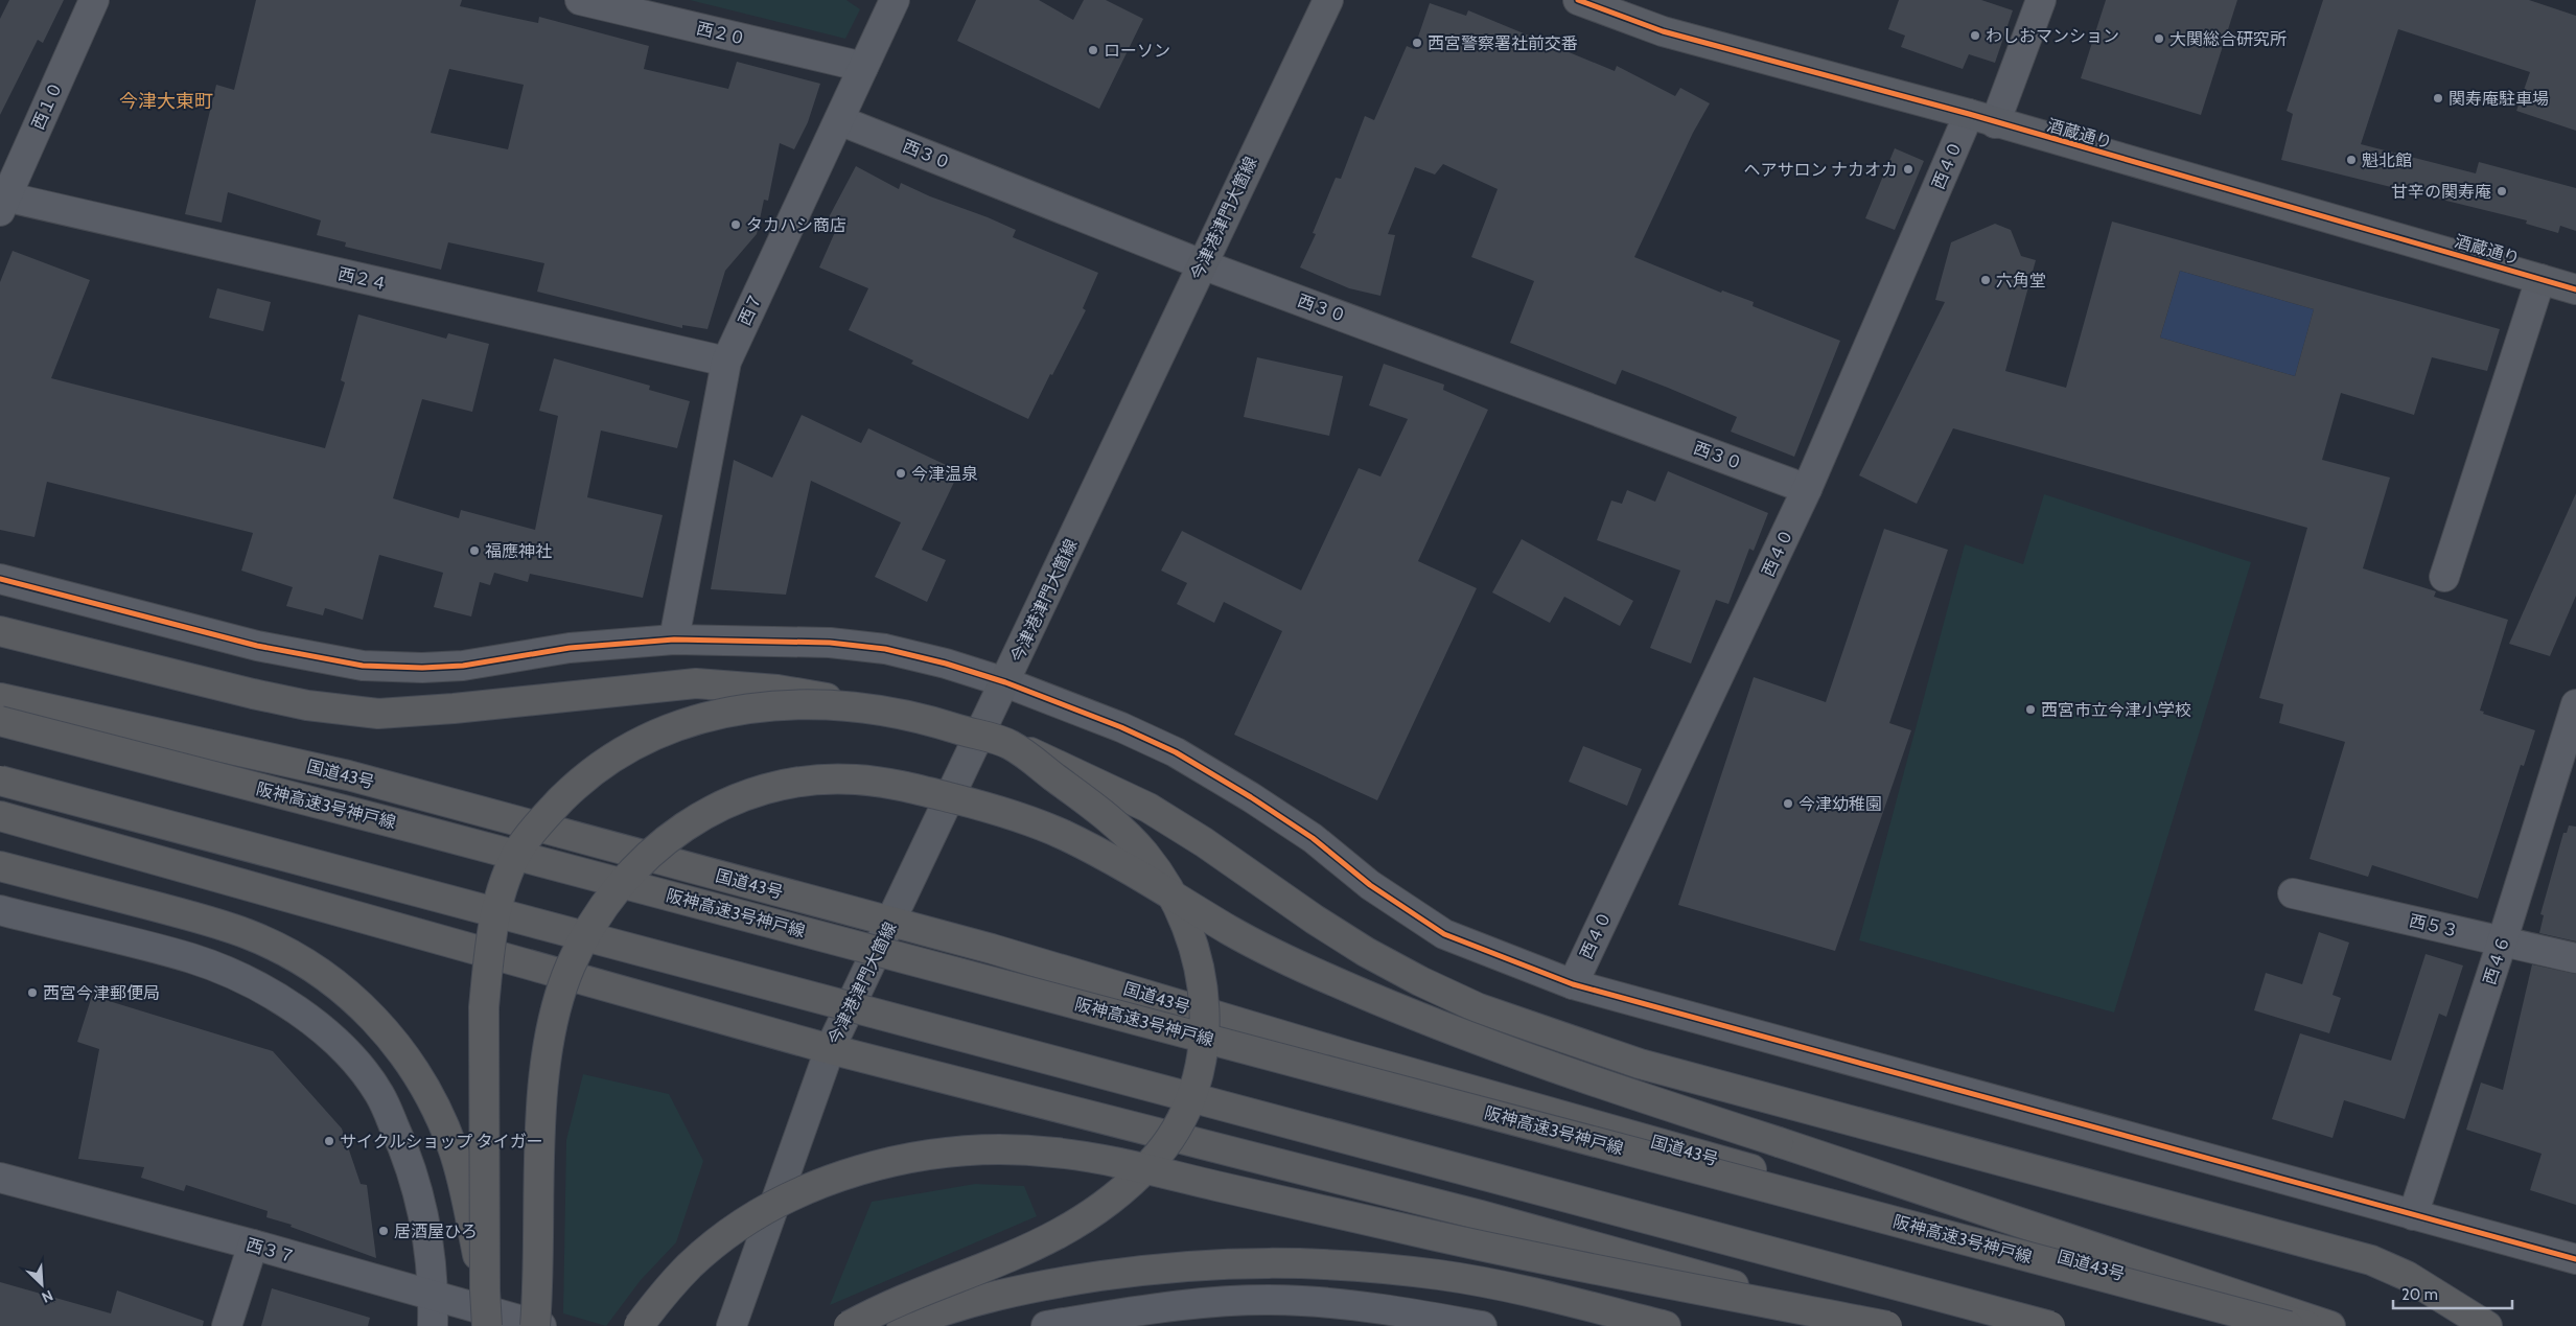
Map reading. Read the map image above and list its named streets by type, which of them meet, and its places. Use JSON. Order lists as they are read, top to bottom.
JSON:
{
  "streets": {
    "highway": ["国道43号", "阪神高速3号神戸線"],
    "main road": ["酒蔵通り", "今津港津門大箇線"],
    "street": [
      "西２０",
      "西１０",
      "西３０",
      "西４０",
      "西２４",
      "西７",
      "西５３",
      "西４６",
      "西３７"
    ]
  },
  "crossings": [
    ["西２０", "西７"],
    ["西１０", "西２４"],
    ["酒蔵通り", "西４０"],
    ["西３０", "西４０"],
    ["西３０", "今津港津門大箇線"],
    ["西３０", "西７"],
    ["今津港津門大箇線", "国道43号"],
    ["西２４", "西７"],
    ["西５３", "西４６"]
  ],
  "districts": ["今津大東町"],
  "places": [
    "わしおマンション",
    "大関総合研究所",
    "西宮警察署社前交番",
    "ローソン",
    "関寿庵駐車場",
    "魁北館",
    "ヘアサロン ナカオカ",
    "甘辛の関寿庵",
    "タカハシ商店",
    "六角堂",
    "今津温泉",
    "福應神社",
    "西宮市立今津小学校",
    "今津幼稚園",
    "西宮今津郵便局",
    "サイクルショップ タイガー",
    "居酒屋ひろ"
  ],
  "scale_bar": "20 m",
  "north": "bottom right"
}
